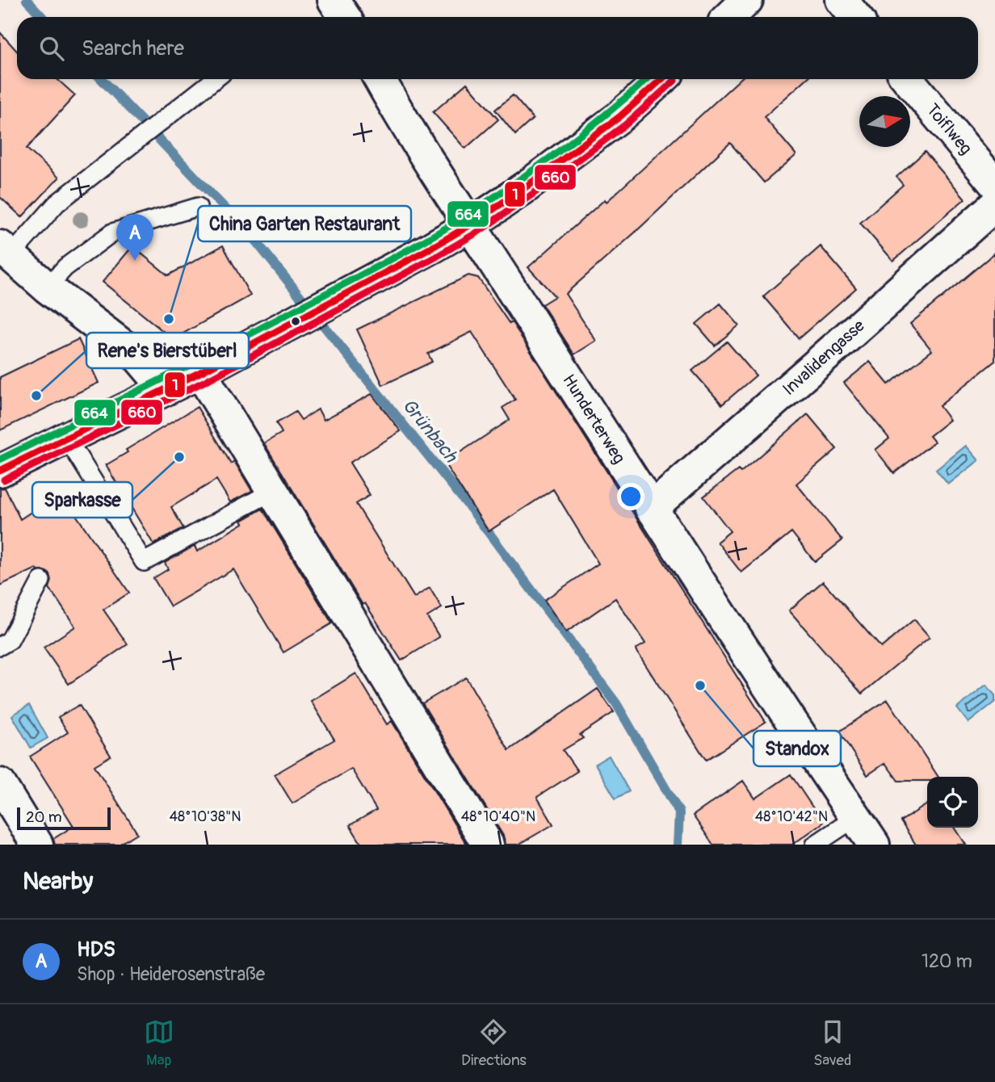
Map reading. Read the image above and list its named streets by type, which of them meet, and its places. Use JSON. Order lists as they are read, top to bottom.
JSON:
{
  "streets": {
    "street": ["Toiflweg", "Invalidengasse", "Hunderterweg"]
  },
  "crossings": [
    ["Invalidengasse", "Hunderterweg"]
  ],
  "water": ["Grünbach"],
  "places": [
    "China Garten Restaurant",
    "Rene's Bierstüberl",
    "Sparkasse",
    "Standox"
  ],
  "lines": ["transit line 1", "transit line 664", "transit line 660"],
  "scale_bar": "20 m",
  "north": "right",
  "page": {
    "search": "Search here",
    "pins": "A",
    "scale": "20 m",
    "heading": "Nearby",
    "list": [
      {
        "mark": "A",
        "name": "HDS",
        "note": "Shop · Heiderosenstraße",
        "value": "120 m"
      }
    ],
    "nav": ["Map", "Directions", "Saved"]
  },
  "coordinates": ["48°10'38\"N", "48°10'40\"N", "48°10'42\"N"]
}
